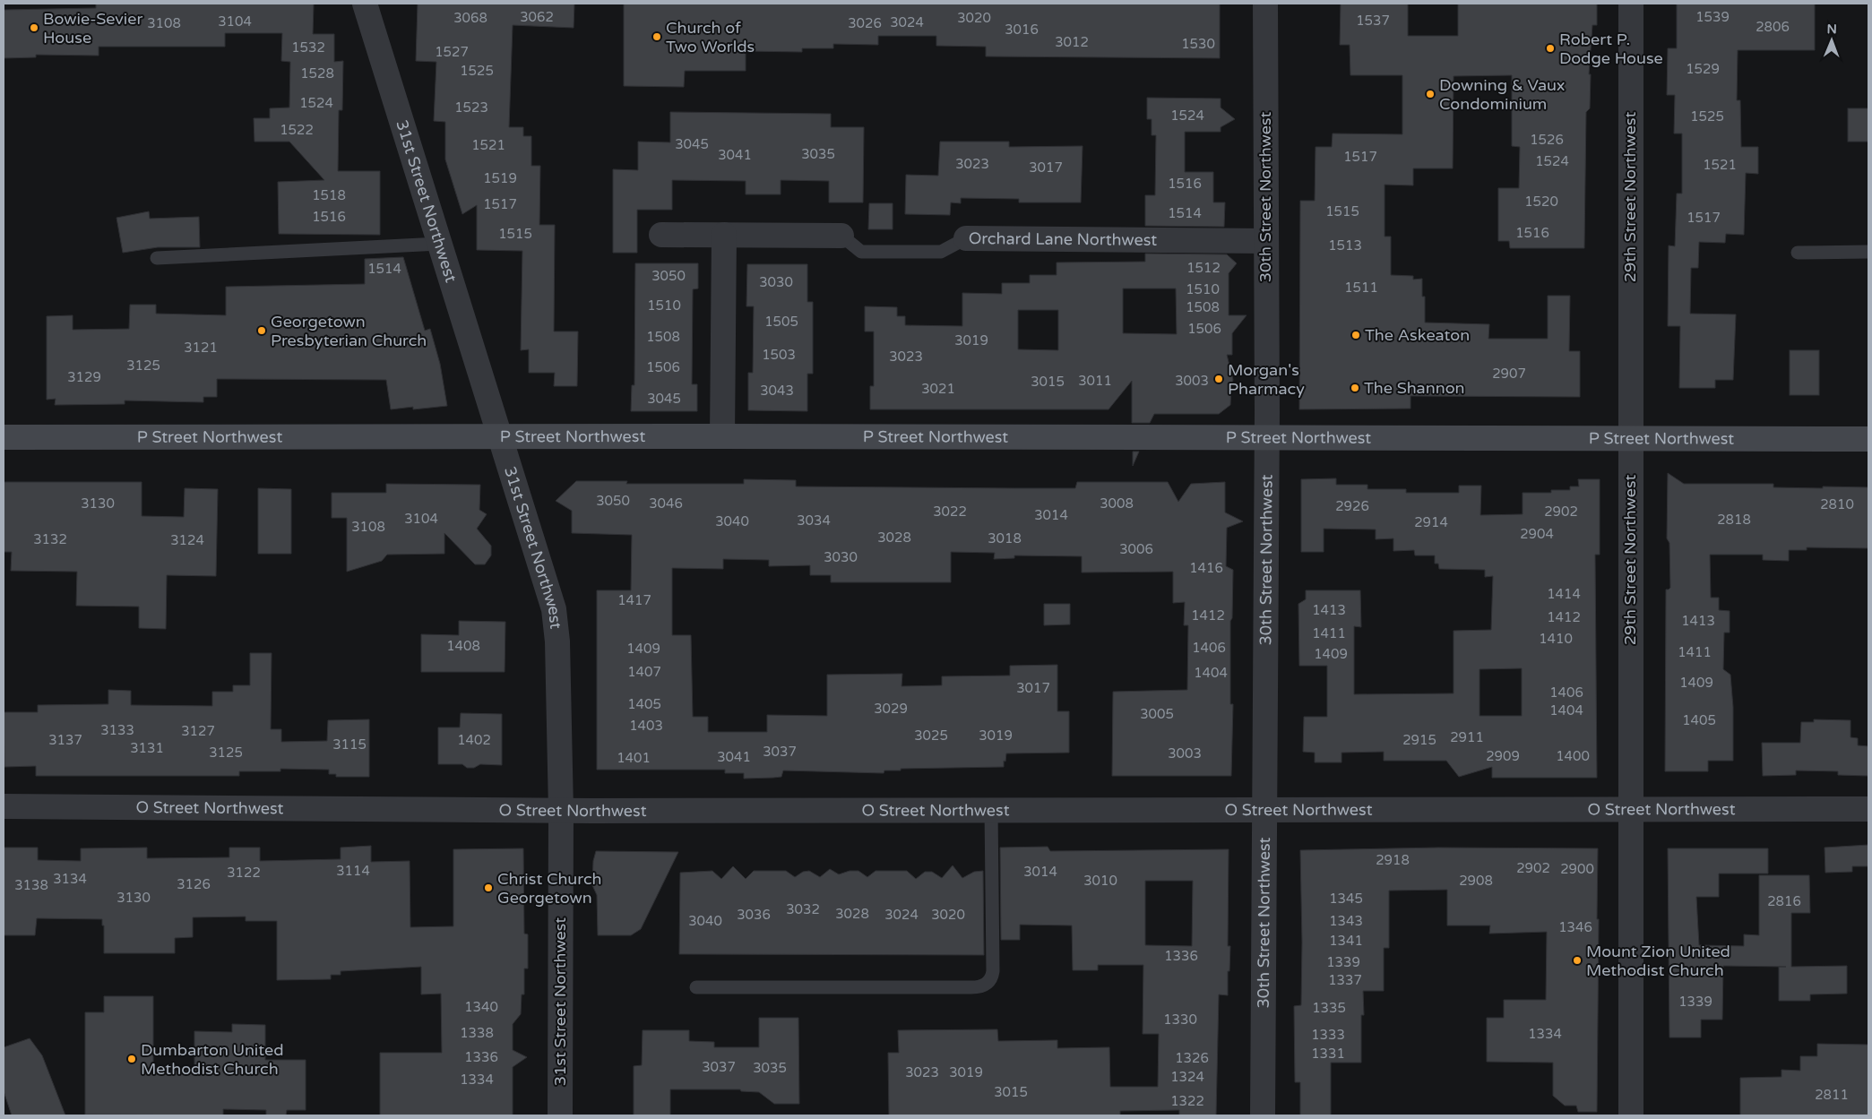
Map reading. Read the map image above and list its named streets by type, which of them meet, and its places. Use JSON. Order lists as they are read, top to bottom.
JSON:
{
  "streets": {
    "main road": ["P Street Northwest"],
    "street": [
      "30th Street Northwest",
      "29th Street Northwest",
      "31st Street Northwest",
      "Orchard Lane Northwest",
      "O Street Northwest"
    ]
  },
  "crossings": [
    ["30th Street Northwest", "Orchard Lane Northwest"],
    ["30th Street Northwest", "P Street Northwest"],
    ["30th Street Northwest", "O Street Northwest"],
    ["29th Street Northwest", "P Street Northwest"],
    ["29th Street Northwest", "O Street Northwest"],
    ["31st Street Northwest", "P Street Northwest"],
    ["31st Street Northwest", "O Street Northwest"]
  ],
  "places": [
    "Bowie-Sevier House",
    "Church of Two Worlds",
    "Robert P. Dodge House",
    "Downing & Vaux Condominium",
    "Georgetown Presbyterian Church",
    "The Askeaton",
    "Morgan's Pharmacy",
    "The Shannon",
    "Christ Church Georgetown",
    "Mount Zion United Methodist Church",
    "Dumbarton United Methodist Church"
  ],
  "house_numbers": [
    "3062",
    "1539",
    "3068",
    "3020",
    "1537",
    "3104",
    "3024",
    "3108",
    "3026",
    "2806",
    "3016",
    "3012",
    "1530",
    "1532",
    "1527",
    "1529",
    "1525",
    "1528",
    "1524",
    "1523",
    "1524",
    "1525",
    "1522",
    "1526",
    "3045",
    "1521",
    "3035",
    "3041",
    "1517",
    "1524",
    "3023",
    "1521",
    "3017",
    "1519",
    "1516",
    "1518",
    "1520",
    "1517",
    "1515",
    "1514",
    "1516",
    "1517",
    "1516",
    "1515",
    "1513",
    "1512",
    "1514",
    "3050",
    "3030",
    "1511",
    "1510",
    "1510",
    "1508",
    "1505",
    "1506",
    "1508",
    "3019",
    "3121",
    "1503",
    "3023",
    "3125",
    "1506",
    "2907",
    "3129",
    "3011",
    "3003",
    "3015",
    "3021",
    "3043",
    "3045",
    "3050",
    "3130",
    "3046",
    "3008",
    "2810",
    "2926",
    "3022",
    "2902",
    "3014",
    "3104",
    "2818",
    "3034",
    "3040",
    "2914",
    "3108",
    "2904",
    "3028",
    "3018",
    "3132",
    "3124",
    "3006",
    "3030",
    "1416",
    "1414",
    "1417",
    "1413",
    "1412",
    "1412",
    "1413",
    "1411",
    "1410",
    "1408",
    "1406",
    "1409",
    "1411",
    "1409",
    "1407",
    "1404",
    "1409",
    "3017",
    "1406",
    "1405",
    "3029",
    "1404",
    "3005",
    "1405",
    "1403",
    "3133",
    "3127",
    "3025",
    "3019",
    "2911",
    "3137",
    "1402",
    "2915",
    "3115",
    "3131",
    "3037",
    "3125",
    "3003",
    "2909",
    "1400",
    "3041",
    "1401",
    "2918",
    "2902",
    "2900",
    "3114",
    "3014",
    "3122",
    "3134",
    "3010",
    "2908",
    "3126",
    "3138",
    "3130",
    "1345",
    "2816",
    "3032",
    "3028",
    "3036",
    "3024",
    "3020",
    "3040",
    "1343",
    "1346",
    "1341",
    "1336",
    "1339",
    "1337",
    "1339",
    "1340",
    "1335",
    "1330",
    "1338",
    "1334",
    "1333",
    "1331",
    "1336",
    "1326",
    "3037",
    "3035",
    "3023",
    "3019",
    "1324",
    "1334",
    "3015",
    "2811",
    "1322"
  ],
  "north": "top"
}
